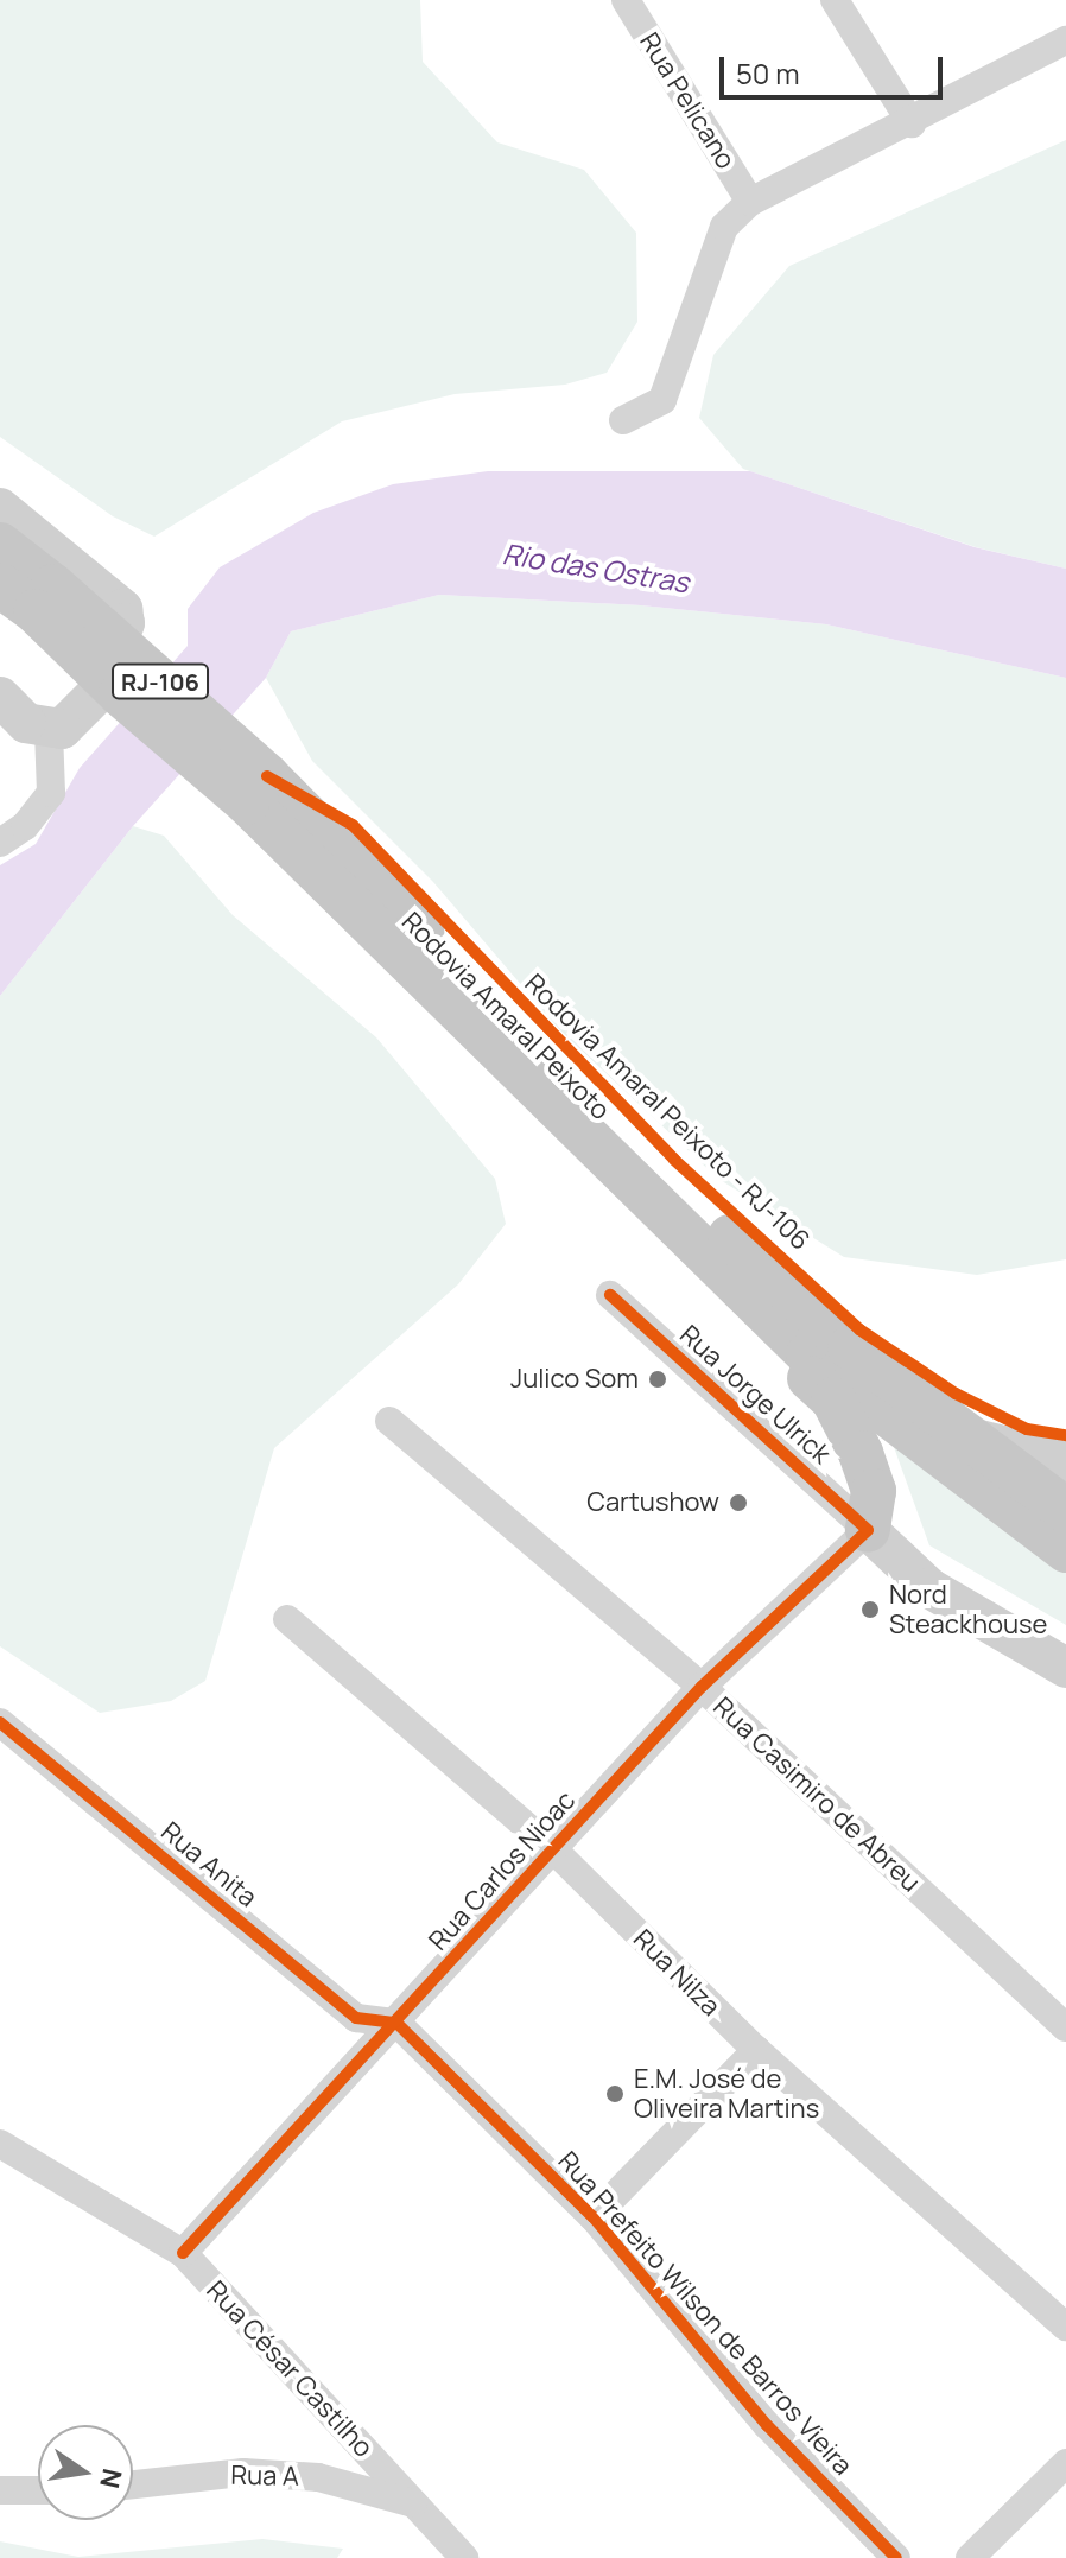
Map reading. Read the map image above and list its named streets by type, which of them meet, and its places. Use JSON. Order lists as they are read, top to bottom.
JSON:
{
  "streets": {
    "highway": ["RJ-106", "Rodovia Amaral Peixoto"],
    "main road": ["Rua Jorge Ulrick"],
    "street": [
      "Rua Pelicano",
      "Rua Casimiro de Abreu",
      "Rua Anita",
      "Rua Carlos Nioac",
      "Rua Nilza",
      "Rua Prefeito Wilson de Barros Vieira",
      "Rua César Castilho",
      "Rua A"
    ],
    "cycle path": ["Rodovia Amaral Peixoto - RJ-106"]
  },
  "crossings": [
    ["Rua Jorge Ulrick", "Rua Carlos Nioac"],
    ["Rua Casimiro de Abreu", "Rua Carlos Nioac"],
    ["Rua Anita", "Rua Carlos Nioac"],
    ["Rua Anita", "Rua Prefeito Wilson de Barros Vieira"],
    ["Rua Carlos Nioac", "Rua Nilza"],
    ["Rua Carlos Nioac", "Rua Prefeito Wilson de Barros Vieira"],
    ["Rua Carlos Nioac", "Rua César Castilho"],
    ["Rua César Castilho", "Rua A"]
  ],
  "water": ["Rio das Ostras"],
  "places": [
    "Julico Som",
    "Cartushow",
    "Nord Steackhouse",
    "E.M. José de Oliveira Martins"
  ],
  "scale_bar": "50 m",
  "north": "right"
}
